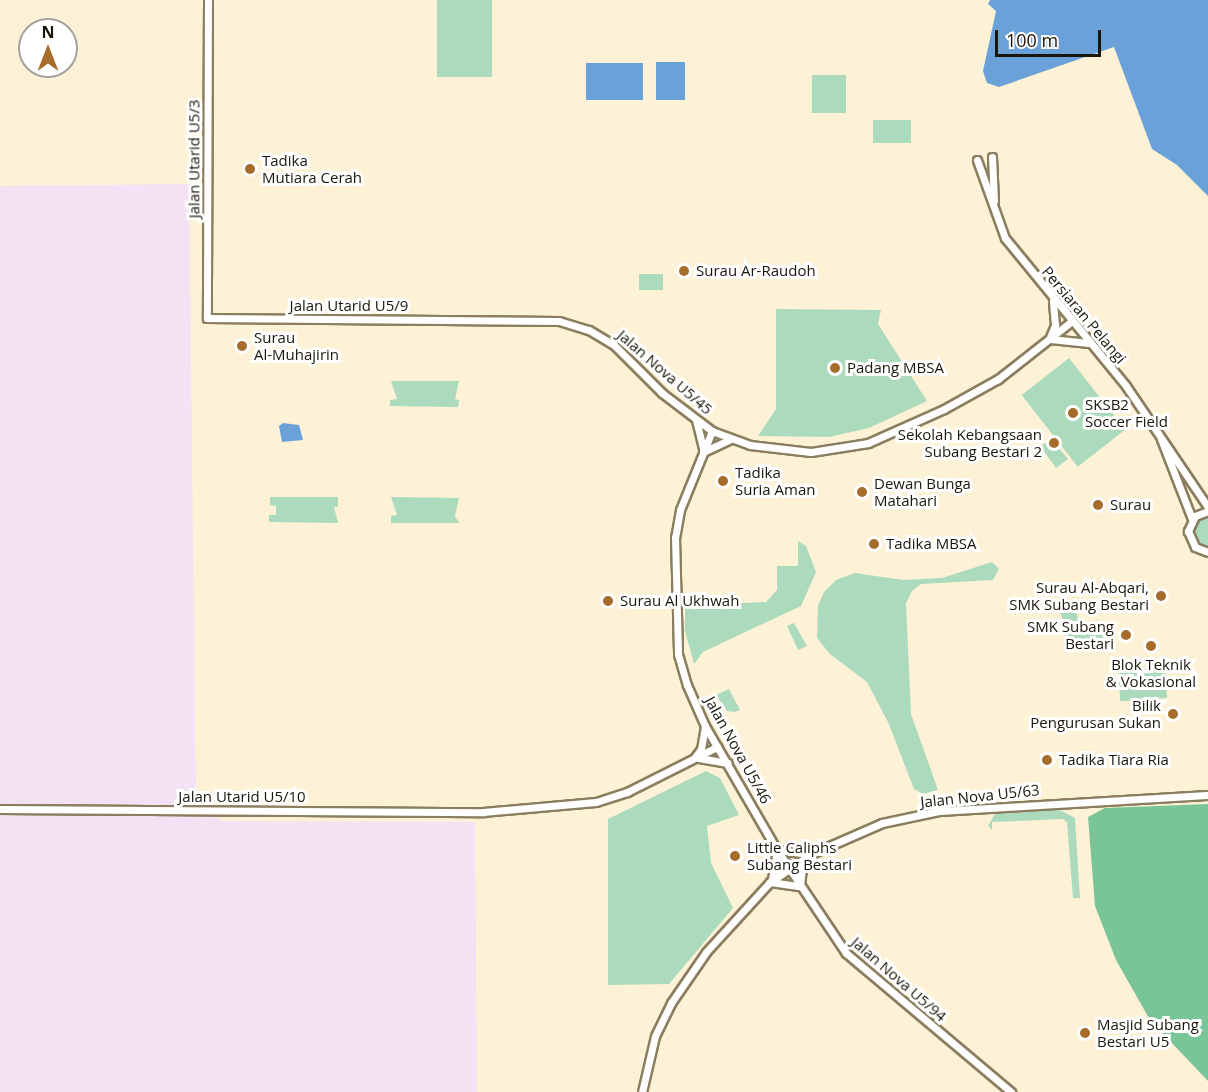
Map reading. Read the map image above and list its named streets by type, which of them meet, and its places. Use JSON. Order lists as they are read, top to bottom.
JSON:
{
  "streets": {
    "street": [
      "Jalan Utarid U5/3",
      "Jalan Utarid U5/9",
      "Persiaran Pelangi",
      "Jalan Nova U5/45",
      "Jalan Nova U5/46",
      "Jalan Nova U5/63",
      "Jalan Utarid U5/10",
      "Jalan Nova U5/94"
    ]
  },
  "crossings": [
    ["Jalan Utarid U5/3", "Jalan Utarid U5/9"],
    ["Jalan Utarid U5/9", "Jalan Nova U5/45"],
    ["Persiaran Pelangi", "Jalan Nova U5/45"],
    ["Jalan Nova U5/45", "Jalan Nova U5/46"],
    ["Jalan Nova U5/46", "Jalan Nova U5/63"],
    ["Jalan Nova U5/46", "Jalan Utarid U5/10"],
    ["Jalan Nova U5/46", "Jalan Nova U5/94"],
    ["Jalan Nova U5/63", "Jalan Nova U5/94"]
  ],
  "places": [
    "Tadika Mutiara Cerah",
    "Surau Ar-Raudoh",
    "Surau Al-Muhajirin",
    "Padang MBSA",
    "SKSB2 Soccer Field",
    "Sekolah Kebangsaan Subang Bestari 2",
    "Tadika Suria Aman",
    "Dewan Bunga Matahari",
    "Surau",
    "Tadika MBSA",
    "Surau Al-Abqari, SMK Subang Bestari",
    "Surau Al Ukhwah",
    "SMK Subang Bestari",
    "Blok Teknik & Vokasional",
    "Bilik Pengurusan Sukan",
    "Tadika Tiara Ria",
    "Little Caliphs Subang Bestari",
    "Masjid Subang Bestari U5"
  ],
  "scale_bar": "100 m",
  "north": "top"
}
